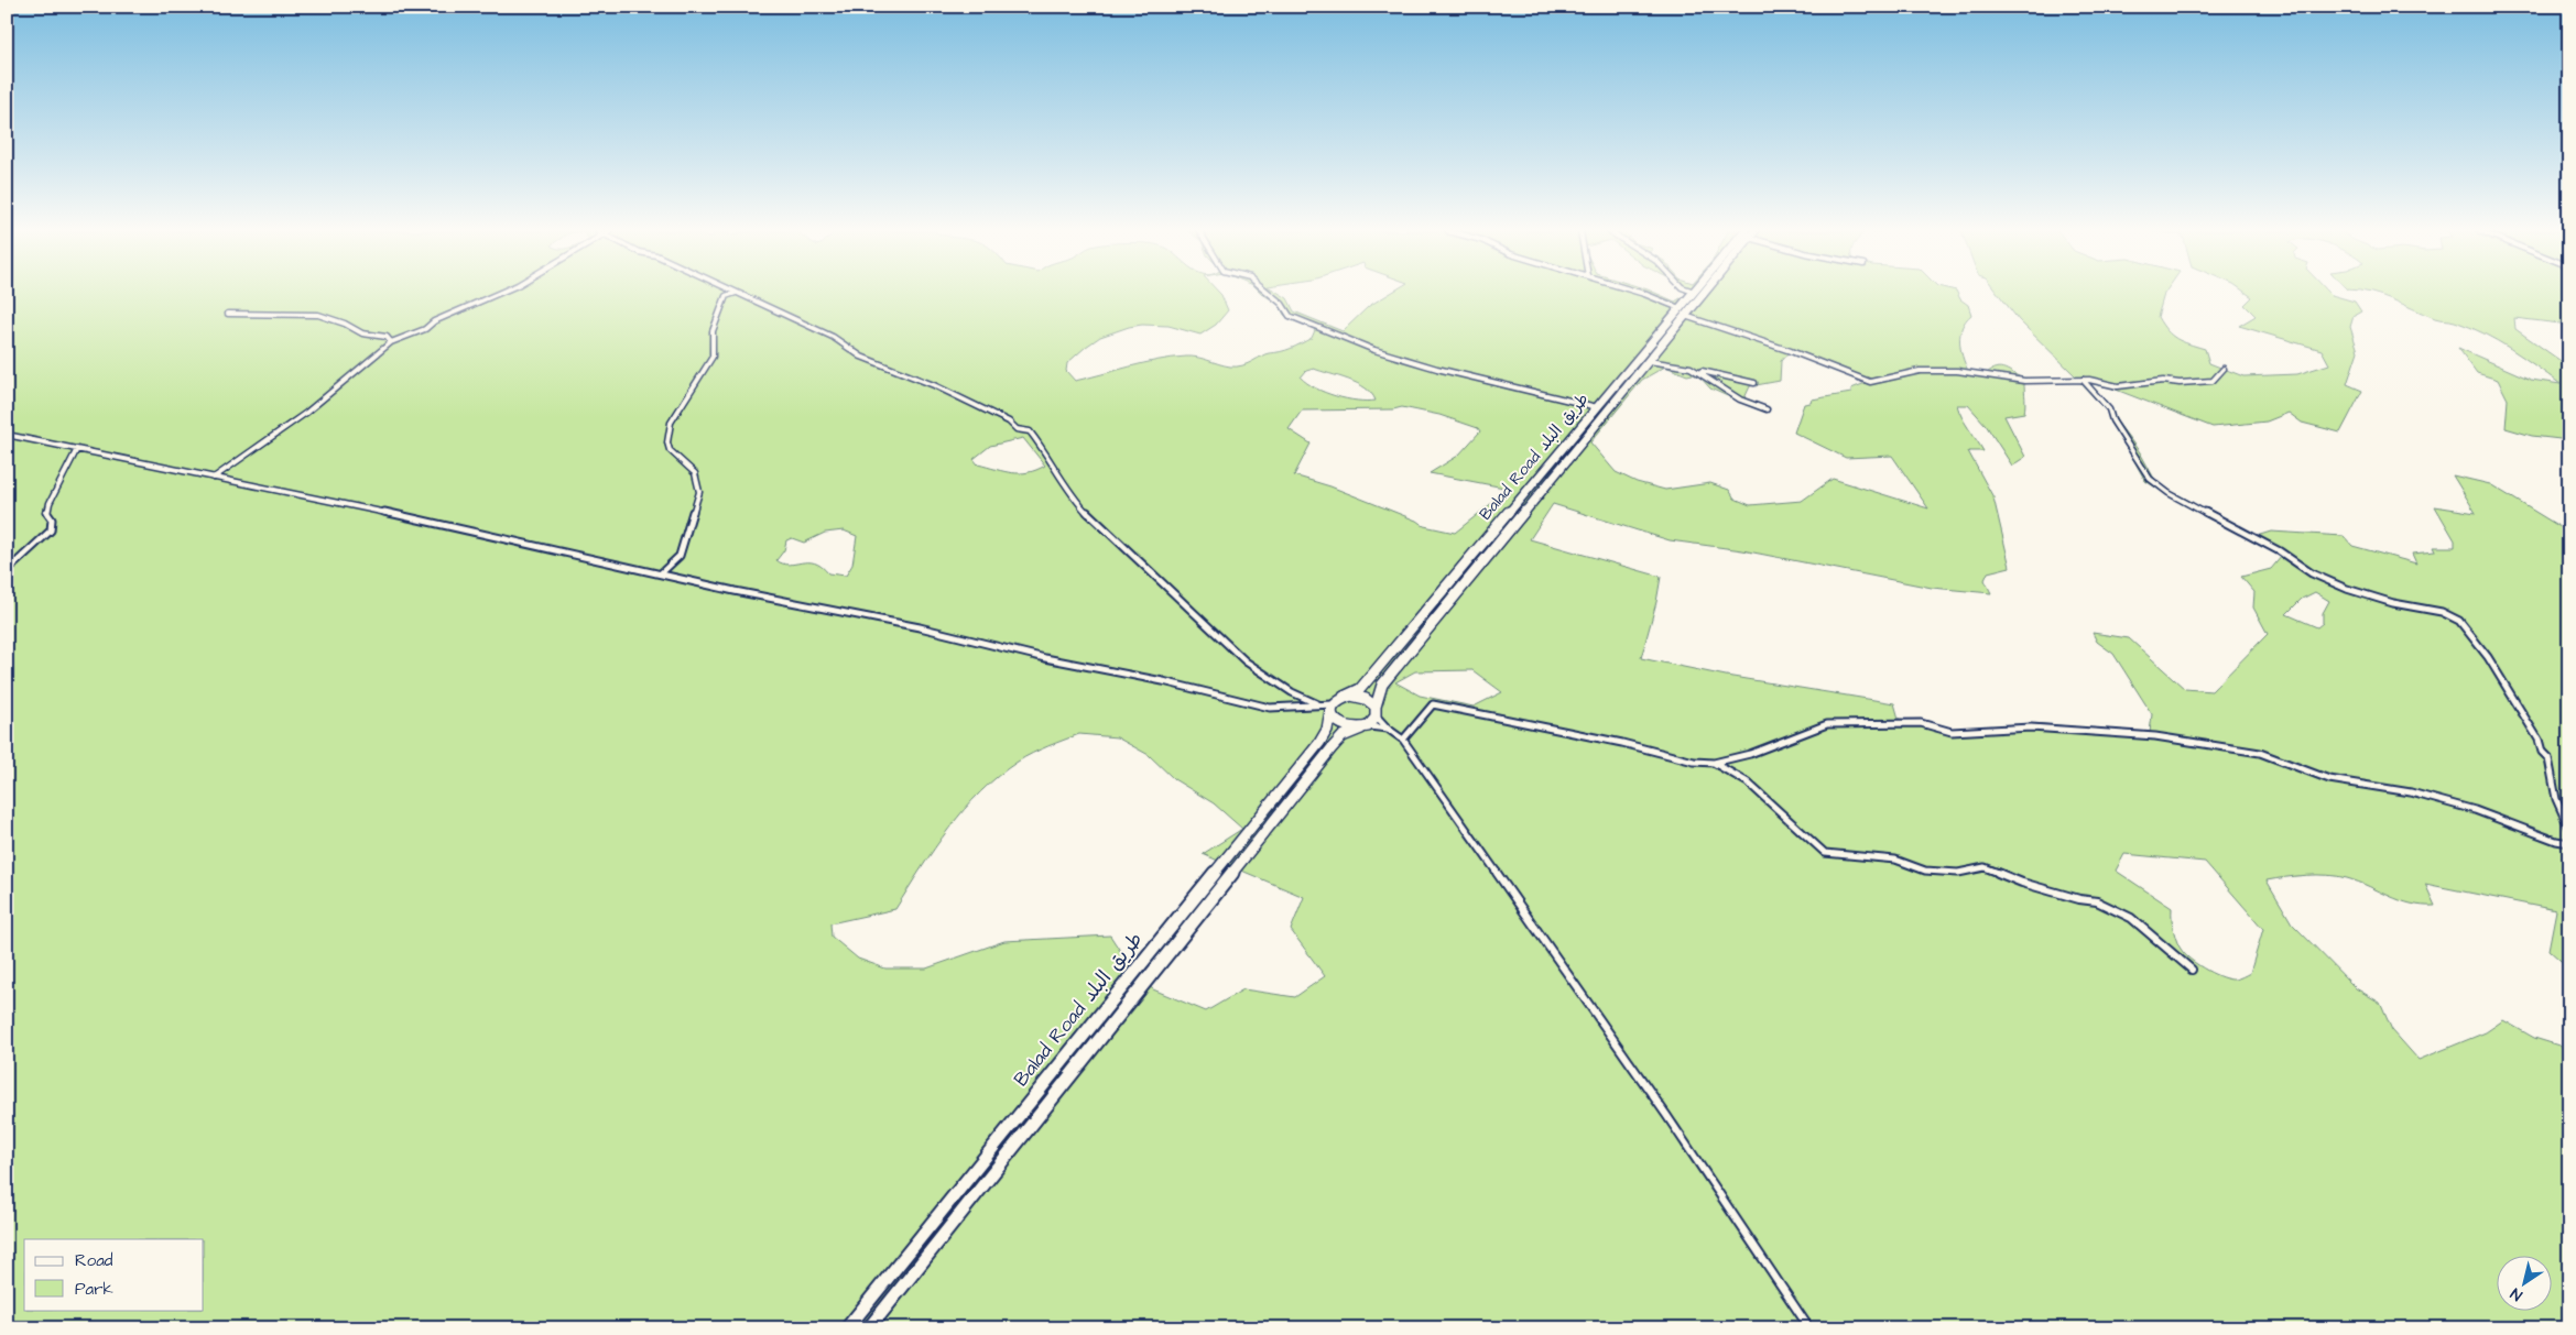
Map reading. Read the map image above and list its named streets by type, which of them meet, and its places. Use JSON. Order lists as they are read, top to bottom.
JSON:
{
  "streets": {
    "highway": ["Balad Road طريق البلد"]
  },
  "legend": ["Road", "Park"],
  "north": "bottom left"
}
